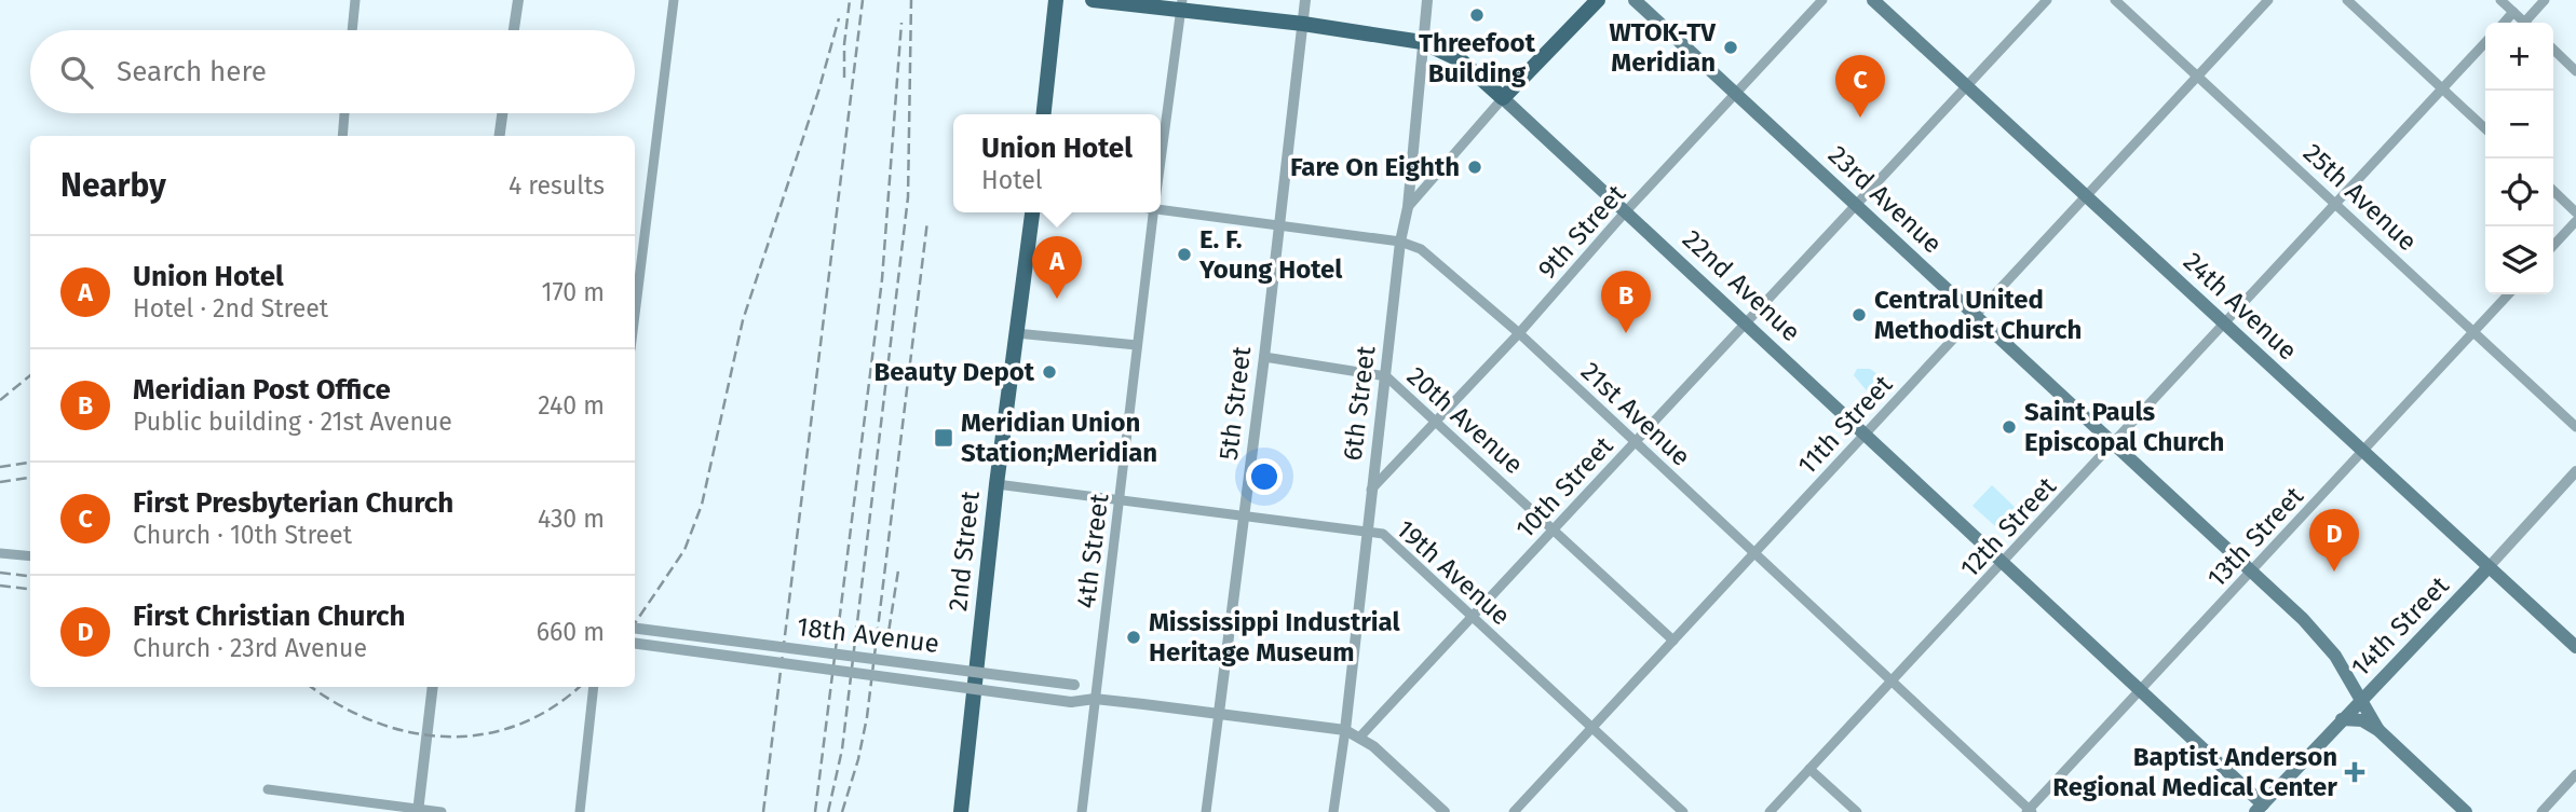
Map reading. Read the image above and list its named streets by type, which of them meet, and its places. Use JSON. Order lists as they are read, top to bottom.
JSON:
{
  "streets": {
    "main road": [
      "23rd Avenue",
      "22nd Avenue",
      "24th Avenue",
      "2nd Street",
      "14th Street"
    ],
    "street": [
      "25th Avenue",
      "9th Street",
      "5th Street",
      "6th Street",
      "21st Avenue",
      "20th Avenue",
      "11th Street",
      "10th Street",
      "12th Street",
      "13th Street",
      "4th Street",
      "19th Avenue",
      "18th Avenue"
    ]
  },
  "crossings": [
    ["25th Avenue", "11th Street"],
    ["25th Avenue", "12th Street"],
    ["25th Avenue", "13th Street"],
    ["23rd Avenue", "9th Street"],
    ["23rd Avenue", "11th Street"],
    ["23rd Avenue", "10th Street"],
    ["23rd Avenue", "12th Street"],
    ["23rd Avenue", "13th Street"],
    ["23rd Avenue", "14th Street"],
    ["9th Street", "22nd Avenue"],
    ["9th Street", "6th Street"],
    ["9th Street", "21st Avenue"],
    ["9th Street", "20th Avenue"],
    ["22nd Avenue", "5th Street"],
    ["22nd Avenue", "6th Street"],
    ["22nd Avenue", "11th Street"],
    ["22nd Avenue", "10th Street"],
    ["22nd Avenue", "12th Street"],
    ["22nd Avenue", "13th Street"],
    ["22nd Avenue", "4th Street"],
    ["22nd Avenue", "14th Street"],
    ["24th Avenue", "11th Street"],
    ["24th Avenue", "10th Street"],
    ["24th Avenue", "12th Street"],
    ["24th Avenue", "13th Street"],
    ["24th Avenue", "14th Street"],
    ["5th Street", "21st Avenue"],
    ["5th Street", "20th Avenue"],
    ["5th Street", "19th Avenue"],
    ["5th Street", "18th Avenue"],
    ["6th Street", "21st Avenue"],
    ["6th Street", "20th Avenue"],
    ["6th Street", "19th Avenue"],
    ["6th Street", "18th Avenue"],
    ["21st Avenue", "11th Street"],
    ["21st Avenue", "10th Street"],
    ["21st Avenue", "12th Street"],
    ["21st Avenue", "13th Street"],
    ["20th Avenue", "11th Street"],
    ["20th Avenue", "10th Street"],
    ["11th Street", "19th Avenue"],
    ["10th Street", "19th Avenue"],
    ["10th Street", "18th Avenue"],
    ["2nd Street", "19th Avenue"],
    ["4th Street", "19th Avenue"],
    ["4th Street", "18th Avenue"]
  ],
  "places": {
    "other": [
      "Threefoot Building",
      "WTOK-TV Meridian",
      "Fare On Eighth",
      "E. F. Young Hotel",
      "Central United Methodist Church",
      "Beauty Depot",
      "Saint Pauls Episcopal Church",
      "Mississippi Industrial Heritage Museum"
    ],
    "transit": ["Meridian Union Station;Meridian"],
    "health": ["Baptist Anderson Regional Medical Center"]
  },
  "page": {
    "map_buttons": ["+", "−"],
    "search": "Search here",
    "pins": [
      "C",
      "A",
      "B",
      "D"
    ],
    "popup": ["Union Hotel", "Hotel"],
    "heading": ["Nearby", "4 results"],
    "list": [
      {
        "mark": "A",
        "name": "Union Hotel",
        "note": "Hotel · 2nd Street",
        "value": "170 m"
      },
      {
        "mark": "B",
        "name": "Meridian Post Office",
        "note": "Public building · 21st Avenue",
        "value": "240 m"
      },
      {
        "mark": "C",
        "name": "First Presbyterian Church",
        "note": "Church · 10th Street",
        "value": "430 m"
      },
      {
        "mark": "D",
        "name": "First Christian Church",
        "note": "Church · 23rd Avenue",
        "value": "660 m"
      }
    ]
  }
}
